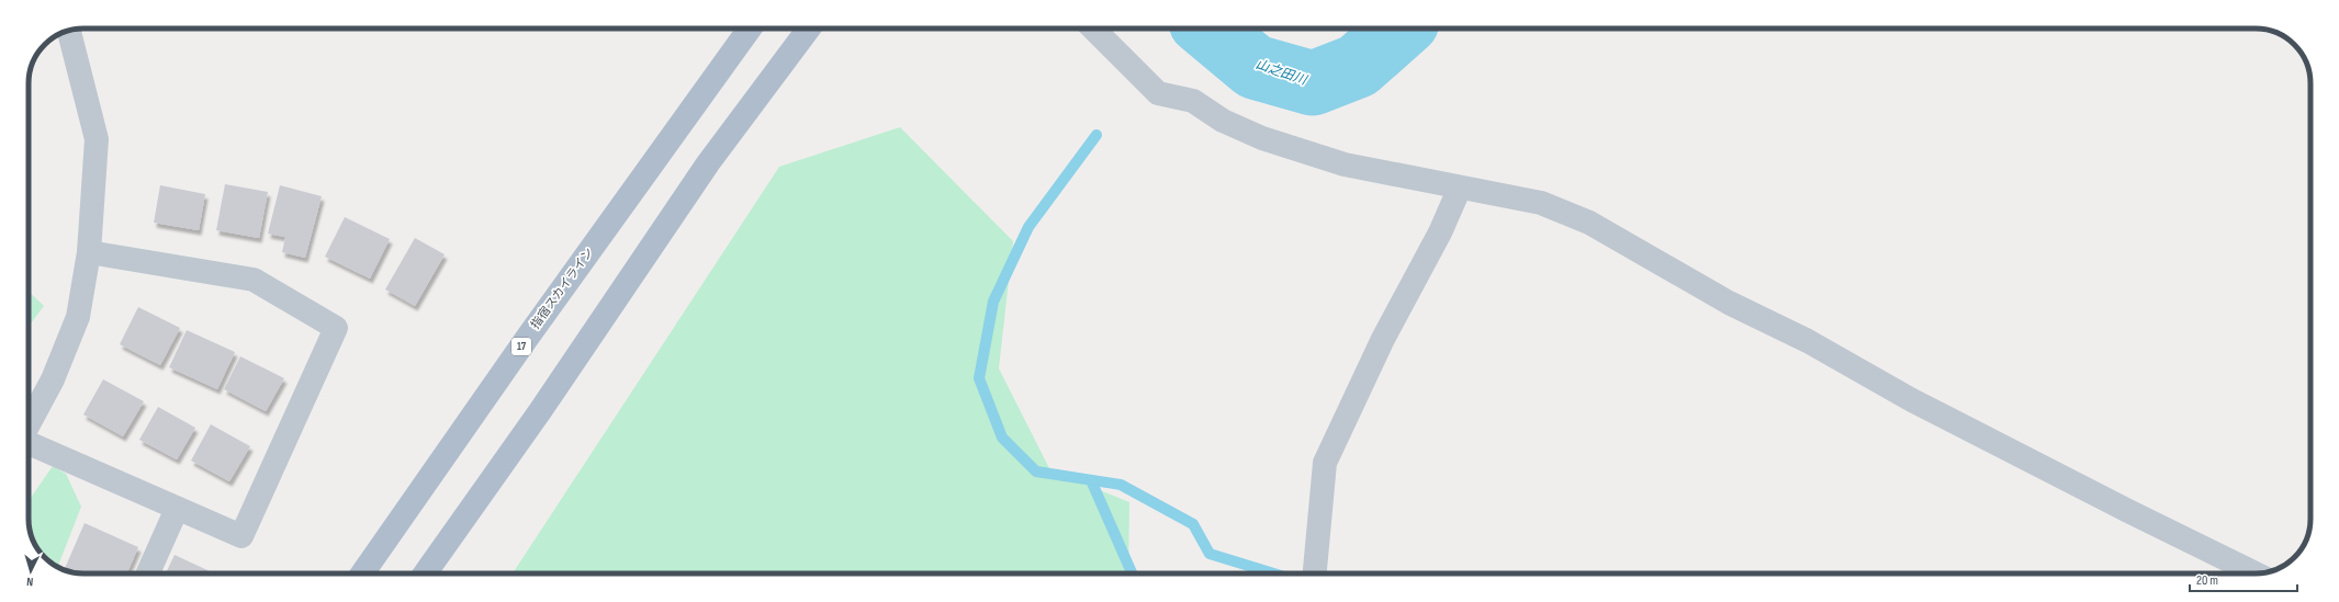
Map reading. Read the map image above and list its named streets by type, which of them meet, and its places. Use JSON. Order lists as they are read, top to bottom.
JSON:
{
  "streets": {
    "main road": ["指宿スカイライン", "17"]
  },
  "water": ["山之田川"],
  "scale_bar": "20 m",
  "north": "bottom"
}
